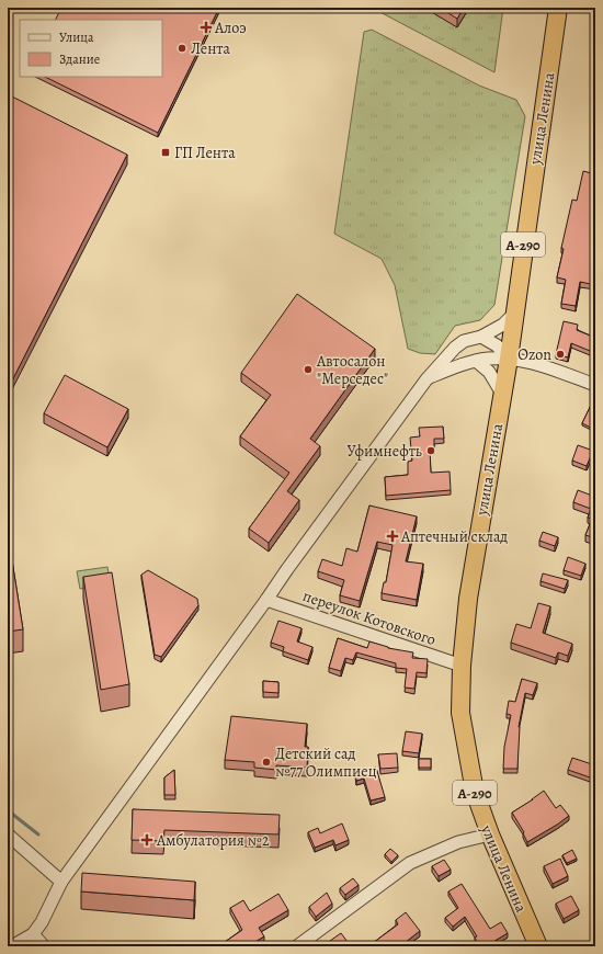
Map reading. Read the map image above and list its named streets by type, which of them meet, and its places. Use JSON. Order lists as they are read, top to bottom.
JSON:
{
  "streets": {
    "highway": ["улица Ленина", "А-290"],
    "street": ["переулок Котовского"]
  },
  "crossings": [
    ["улица Ленина", "переулок Котовского"]
  ],
  "places": {
    "health": ["Алоэ", "Аптечный склад", "Амбулатория №2"],
    "other": [
      "Лента",
      "Ozon",
      "Автосалон \"Мерседес\"",
      "Уфимнефть",
      "Детский сад №77 Олимпиец"
    ],
    "transit": ["ГП Лента"]
  },
  "legend": ["Улица", "Здание"]
}
